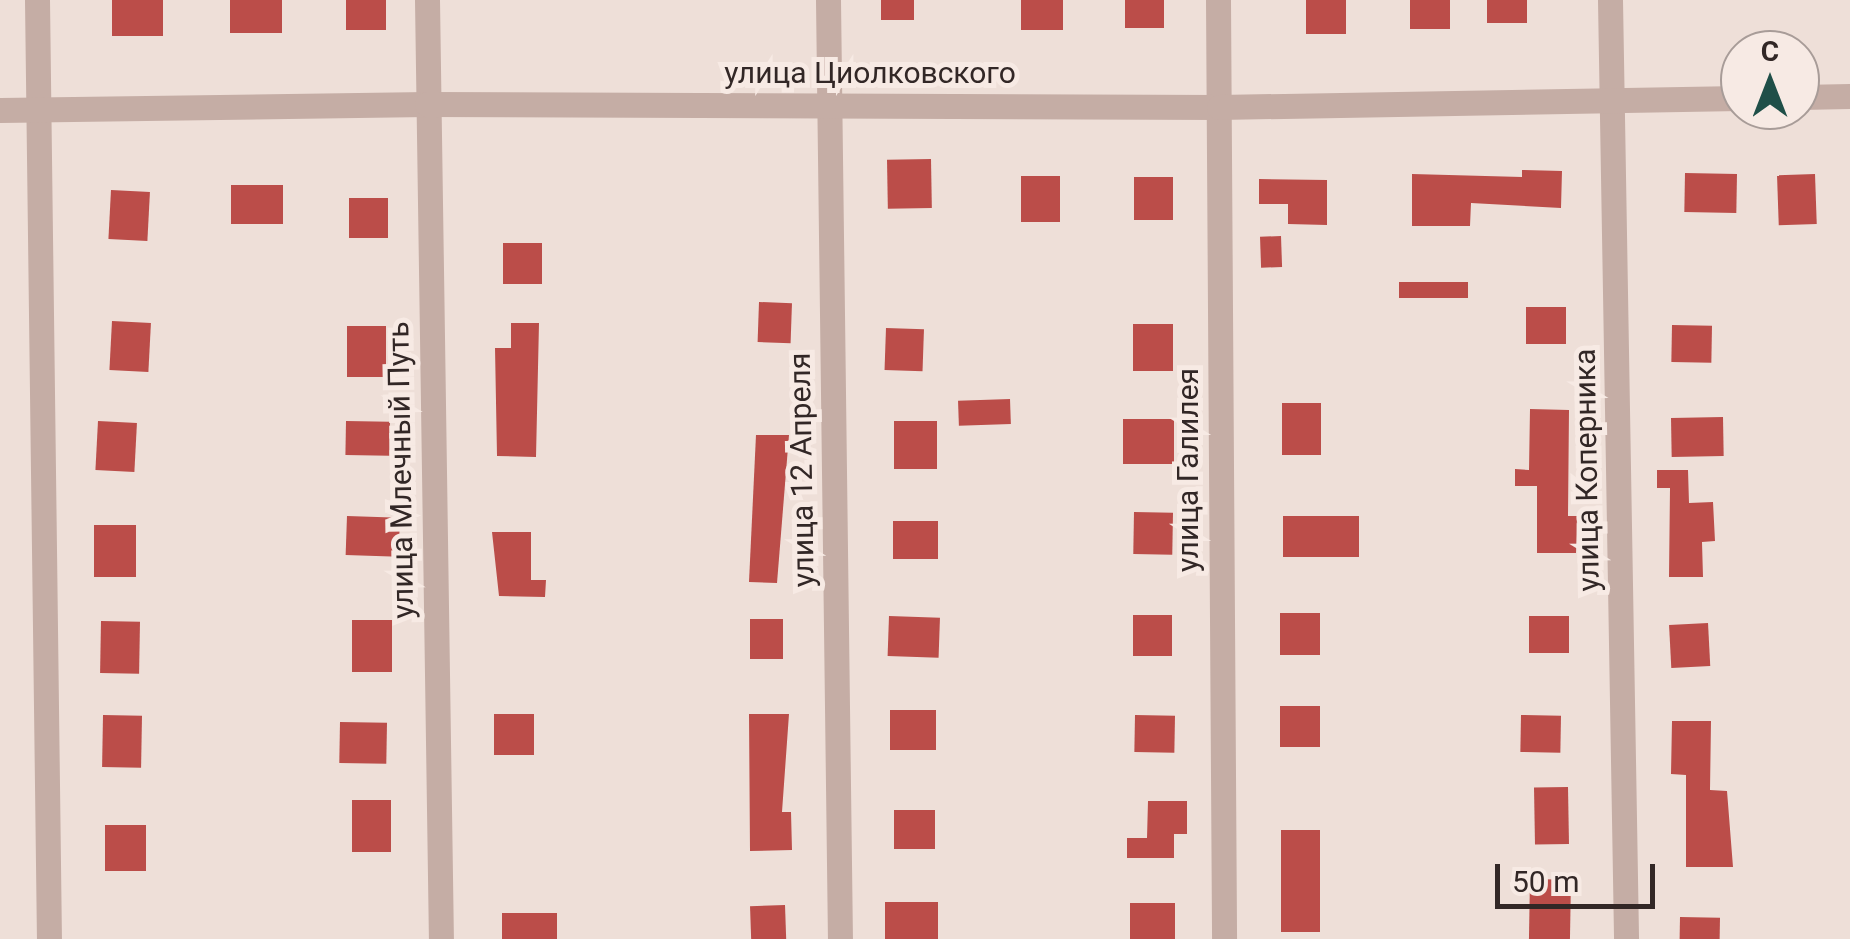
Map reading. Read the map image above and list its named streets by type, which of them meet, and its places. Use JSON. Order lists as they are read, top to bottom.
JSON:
{
  "streets": {
    "street": [
      "улица Циолковского",
      "улица Млечный Путь",
      "улица 12 Апреля",
      "улица Галилея",
      "улица Коперника"
    ]
  },
  "crossings": [
    ["улица Циолковского", "улица Млечный Путь"],
    ["улица Циолковского", "улица 12 Апреля"],
    ["улица Циолковского", "улица Галилея"],
    ["улица Циолковского", "улица Коперника"]
  ],
  "scale_bar": "50 m",
  "north": "top"
}
